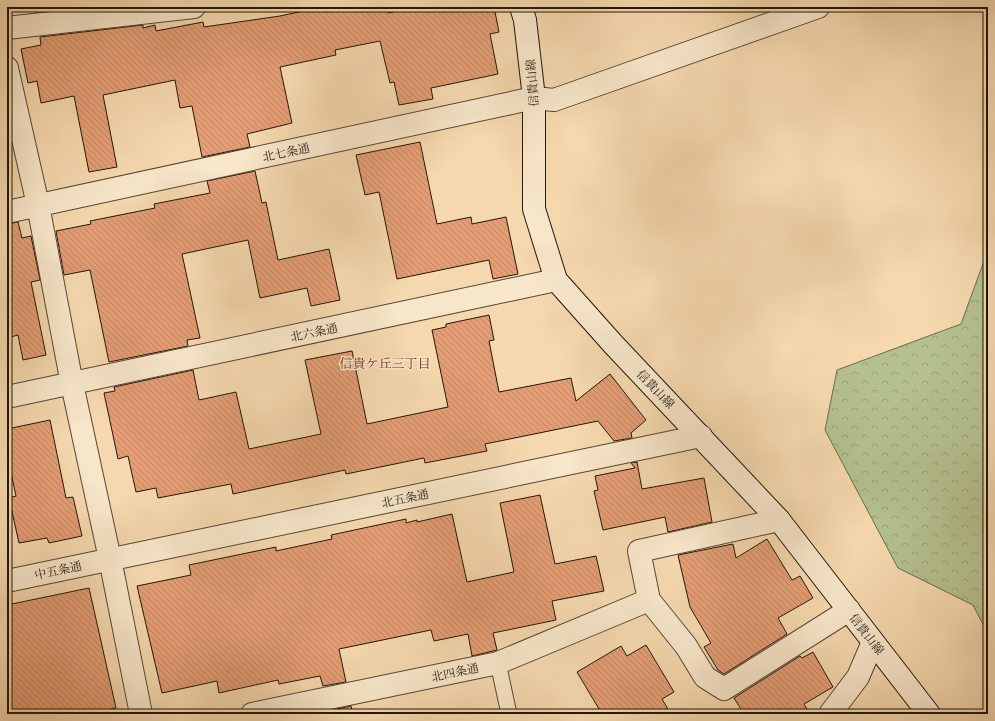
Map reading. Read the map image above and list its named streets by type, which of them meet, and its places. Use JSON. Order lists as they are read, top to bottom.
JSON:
{
  "streets": {
    "street": [
      "信貴山線",
      "北七条通",
      "北六条通",
      "北五条通",
      "中五条通",
      "北四条通"
    ]
  },
  "crossings": [
    ["信貴山線", "北七条通"],
    ["信貴山線", "北六条通"],
    ["信貴山線", "北五条通"],
    ["北五条通", "中五条通"]
  ],
  "districts": ["信貴ケ丘三丁目"]
}
